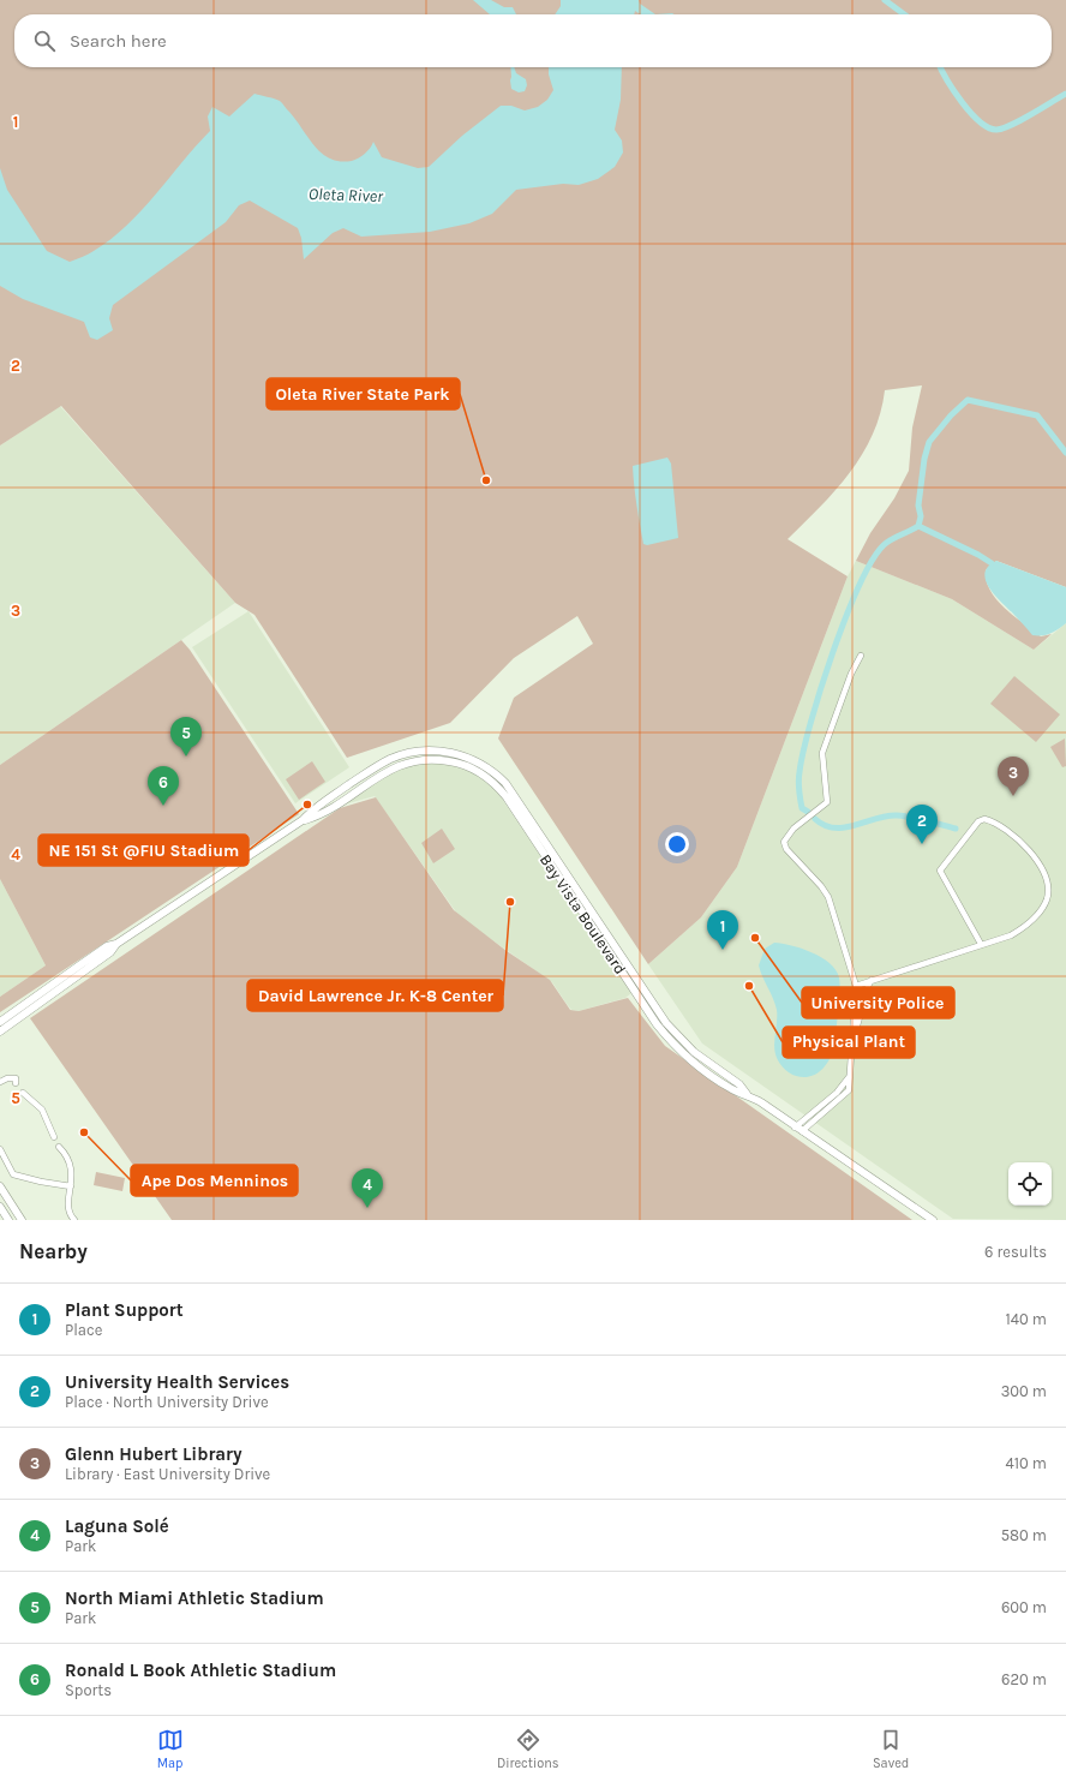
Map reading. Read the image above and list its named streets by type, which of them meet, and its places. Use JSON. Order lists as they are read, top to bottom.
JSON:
{
  "streets": {
    "street": ["Bay Vista Boulevard"]
  },
  "water": ["Oleta River"],
  "places": [
    "Oleta River State Park",
    "NE 151 St @FIU Stadium",
    "David Lawrence Jr. K-8 Center",
    "University Police",
    "Physical Plant",
    "Ape Dos Menninos"
  ],
  "page": {
    "search": "Search here",
    "pins": [
      "5",
      "3",
      "6",
      "2",
      "1",
      "4"
    ],
    "heading": ["Nearby", "6 results"],
    "list": [
      {
        "mark": "1",
        "name": "Plant Support",
        "note": "Place",
        "value": "140 m"
      },
      {
        "mark": "2",
        "name": "University Health Services",
        "note": "Place · North University Drive",
        "value": "300 m"
      },
      {
        "mark": "3",
        "name": "Glenn Hubert Library",
        "note": "Library · East University Drive",
        "value": "410 m"
      },
      {
        "mark": "4",
        "name": "Laguna Solé",
        "note": "Park",
        "value": "580 m"
      },
      {
        "mark": "5",
        "name": "North Miami Athletic Stadium",
        "note": "Park",
        "value": "600 m"
      },
      {
        "mark": "6",
        "name": "Ronald L Book Athletic Stadium",
        "note": "Sports",
        "value": "620 m"
      }
    ],
    "nav": ["Map", "Directions", "Saved"]
  },
  "grid": {
    "rows": [
      "1",
      "2",
      "3",
      "4",
      "5"
    ]
  }
}
